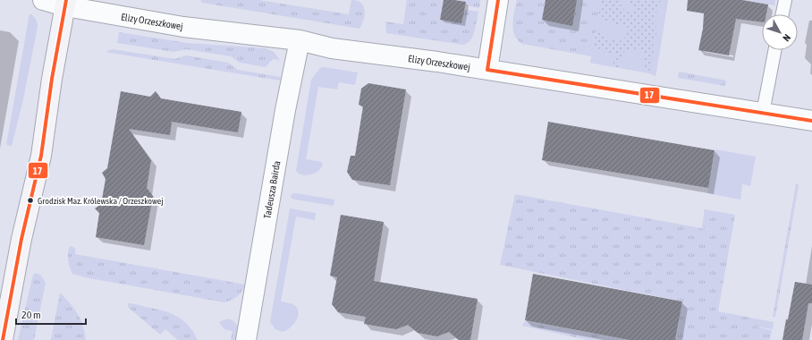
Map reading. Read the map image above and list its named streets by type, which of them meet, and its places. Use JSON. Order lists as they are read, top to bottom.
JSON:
{
  "streets": {
    "street": ["Elizy Orzeszkowej", "Tadeusza Bairda"]
  },
  "crossings": [
    ["Elizy Orzeszkowej", "Tadeusza Bairda"]
  ],
  "places": ["Grodzisk Maz. Królewska / Orzeszkowej"],
  "lines": ["transit line 17"],
  "scale_bar": "20 m",
  "north": "bottom right"
}
